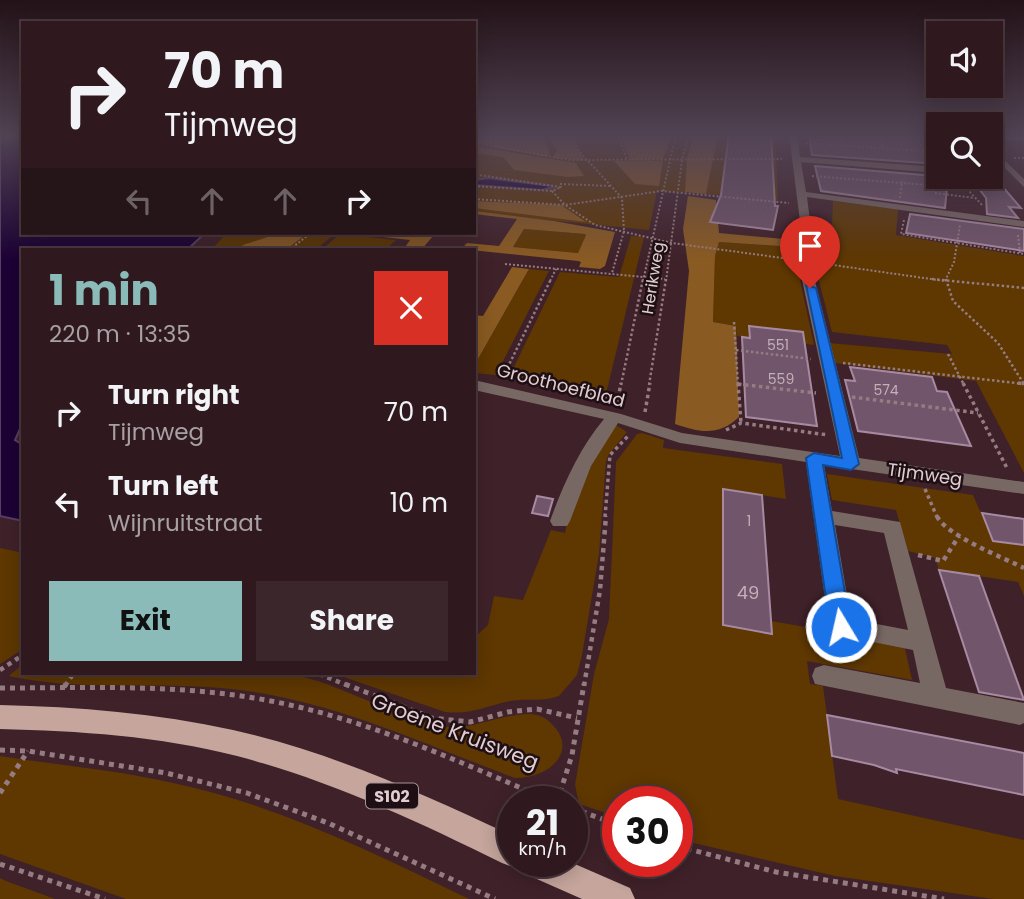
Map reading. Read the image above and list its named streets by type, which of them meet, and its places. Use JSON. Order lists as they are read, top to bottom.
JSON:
{
  "streets": {
    "main road": ["S102"],
    "street": ["Groothoefblad", "Tijmweg"],
    "path": ["Herikweg", "Groene Kruisweg"]
  },
  "crossings": [
    ["Herikweg", "Groothoefblad"],
    ["Herikweg", "Tijmweg"],
    ["Groothoefblad", "Tijmweg"]
  ],
  "house_numbers": [
    "551",
    "559",
    "574",
    "1",
    "49"
  ],
  "page": {
    "turn": ["70 m", "Tijmweg"],
    "heading": ["1 min", "220 m · 13:35"],
    "list": [
      {
        "name": "Turn right",
        "note": "Tijmweg",
        "value": "70 m"
      },
      {
        "name": "Turn left",
        "note": "Wijnruitstraat",
        "value": "10 m"
      }
    ],
    "buttons": ["Exit", "Share"],
    "speed": "21 km/h",
    "limit": "30"
  }
}
